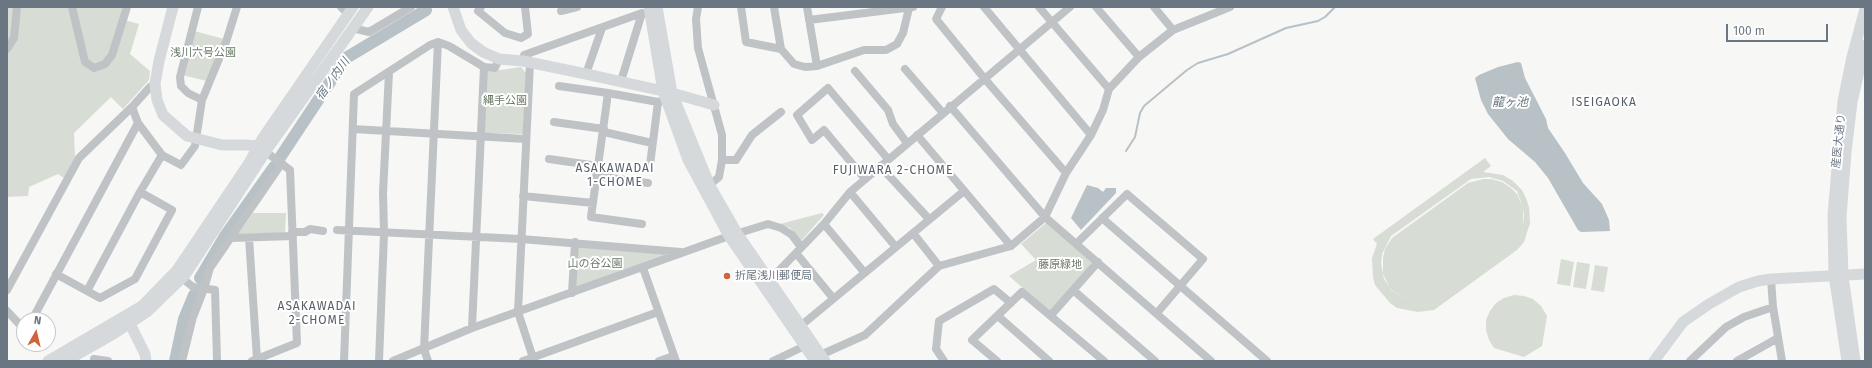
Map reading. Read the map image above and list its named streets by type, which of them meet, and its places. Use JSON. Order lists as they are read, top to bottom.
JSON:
{
  "streets": {
    "street": ["産医大通り"]
  },
  "districts": [
    "ISEIGAOKA",
    "ASAKAWADAI 1-CHOME",
    "FUJIWARA 2-CHOME",
    "ASAKAWADAI 2-CHOME"
  ],
  "water": ["宿ノ内川", "龍ヶ池"],
  "parks": [
    "浅川六号公園",
    "縄手公園",
    "山の谷公園",
    "藤原緑地"
  ],
  "places": ["折尾浅川郵便局"],
  "scale_bar": "100 m",
  "north": "top"
}
